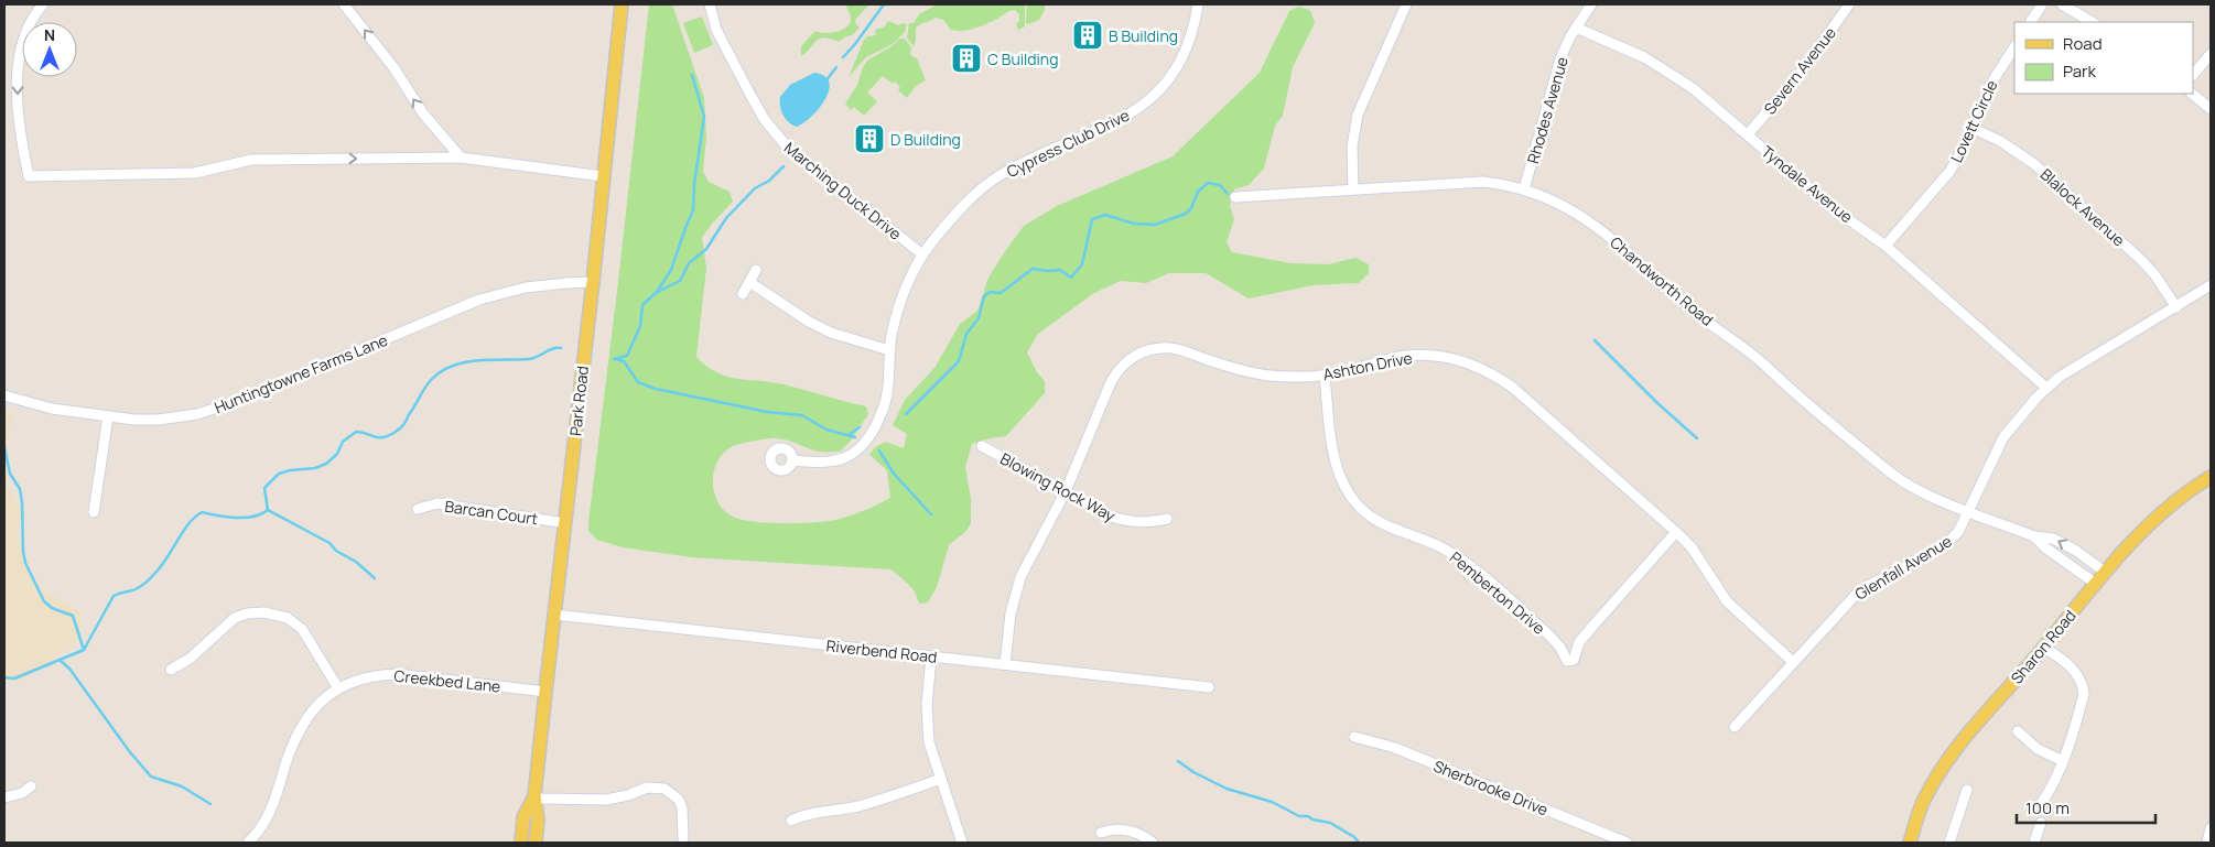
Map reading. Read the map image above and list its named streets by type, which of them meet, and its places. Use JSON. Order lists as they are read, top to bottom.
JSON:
{
  "streets": {
    "main road": ["Park Road", "Sharon Road"],
    "street": [
      "Severn Avenue",
      "Rhodes Avenue",
      "Lovett Circle",
      "Cypress Club Drive",
      "Tyndale Avenue",
      "Marching Duck Drive",
      "Blalock Avenue",
      "Chandworth Road",
      "Ashton Drive",
      "Huntingtowne Farms Lane",
      "Blowing Rock Way",
      "Barcan Court",
      "Glenfall Avenue",
      "Pemberton Drive",
      "Riverbend Road",
      "Creekbed Lane",
      "Sherbrooke Drive"
    ]
  },
  "crossings": [
    ["Severn Avenue", "Tyndale Avenue"],
    ["Rhodes Avenue", "Tyndale Avenue"],
    ["Rhodes Avenue", "Chandworth Road"],
    ["Lovett Circle", "Tyndale Avenue"],
    ["Lovett Circle", "Blalock Avenue"],
    ["Cypress Club Drive", "Marching Duck Drive"],
    ["Tyndale Avenue", "Glenfall Avenue"],
    ["Blalock Avenue", "Glenfall Avenue"],
    ["Chandworth Road", "Glenfall Avenue"],
    ["Chandworth Road", "Sharon Road"],
    ["Ashton Drive", "Blowing Rock Way"],
    ["Ashton Drive", "Glenfall Avenue"],
    ["Ashton Drive", "Pemberton Drive"],
    ["Ashton Drive", "Riverbend Road"],
    ["Huntingtowne Farms Lane", "Park Road"],
    ["Park Road", "Barcan Court"],
    ["Park Road", "Riverbend Road"],
    ["Park Road", "Creekbed Lane"]
  ],
  "places": {
    "building": ["B Building", "C Building", "D Building"]
  },
  "legend": ["Road", "Park"],
  "scale_bar": "100 m",
  "north": "top"
}
